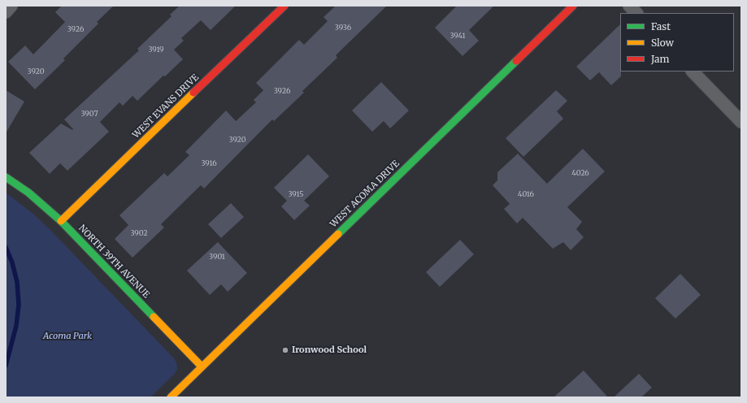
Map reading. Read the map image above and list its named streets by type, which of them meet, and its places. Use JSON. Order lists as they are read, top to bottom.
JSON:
{
  "streets": {
    "street": ["WEST EVANS DRIVE", "WEST ACOMA DRIVE", "NORTH 39TH AVENUE"]
  },
  "crossings": [
    ["WEST EVANS DRIVE", "NORTH 39TH AVENUE"],
    ["WEST ACOMA DRIVE", "NORTH 39TH AVENUE"]
  ],
  "parks": ["Acoma Park"],
  "places": ["Ironwood School"],
  "house_numbers": [
    "3936",
    "3926",
    "3941",
    "3919",
    "3920",
    "3926",
    "3907",
    "3920",
    "3916",
    "4026",
    "3915",
    "4016",
    "3902",
    "3901"
  ],
  "legend": ["Fast", "Slow", "Jam"]
}
